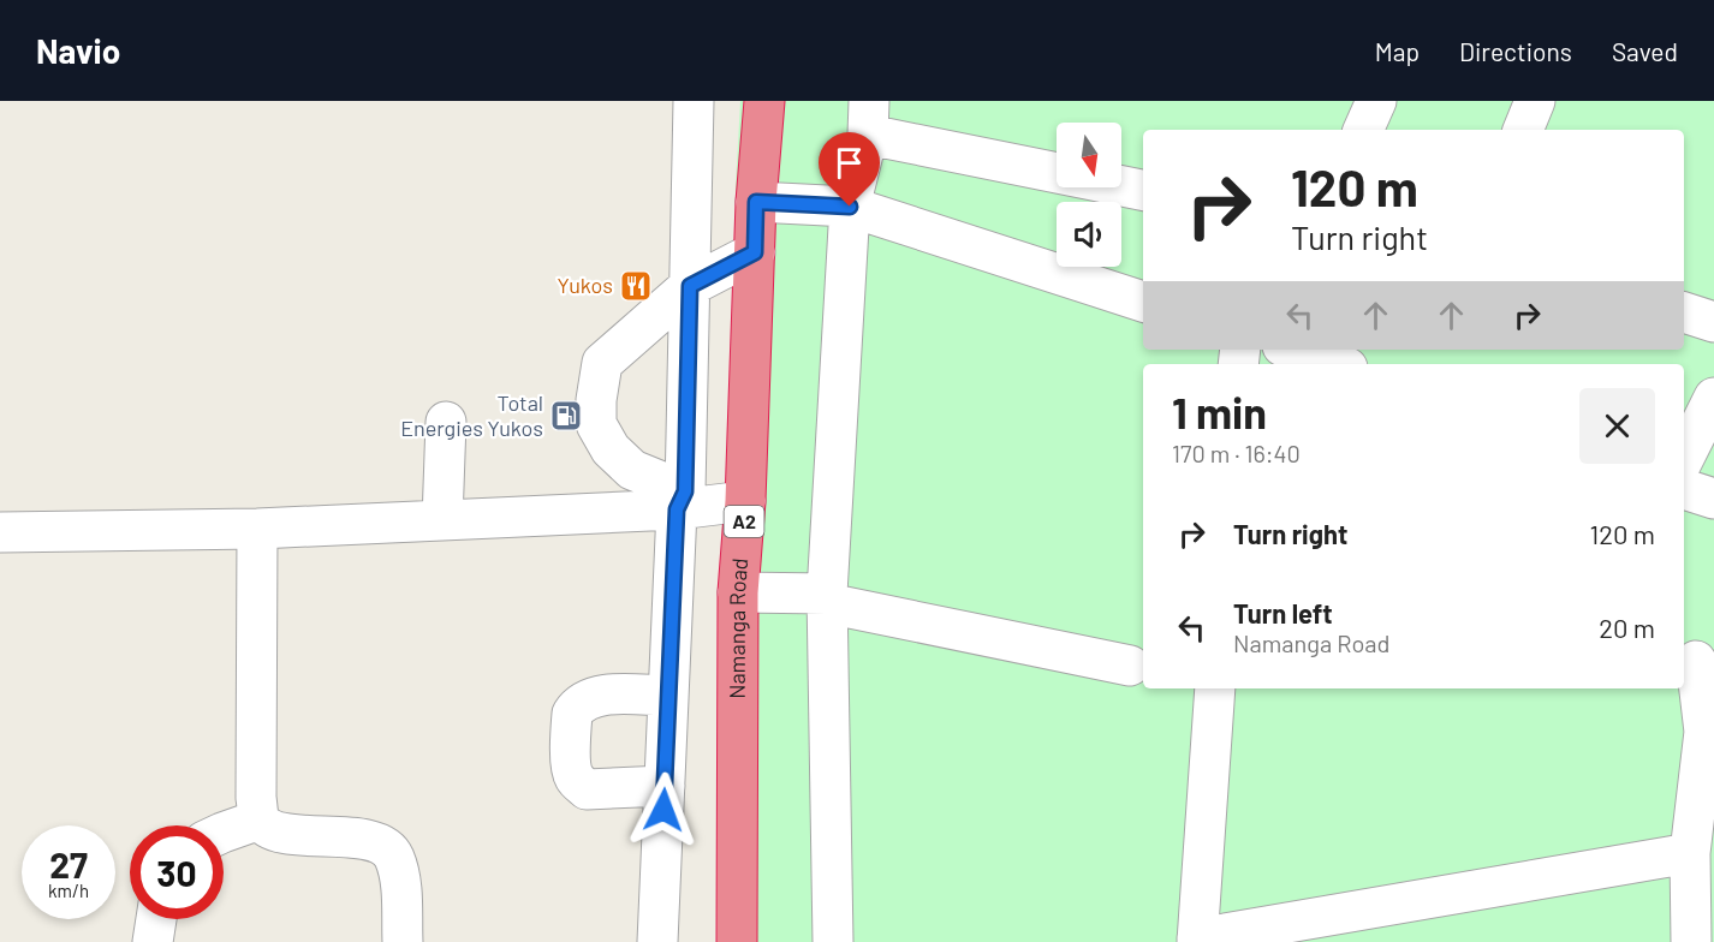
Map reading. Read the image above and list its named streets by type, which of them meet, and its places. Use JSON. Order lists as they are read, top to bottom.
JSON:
{
  "streets": {
    "highway": ["A2", "Namanga Road"]
  },
  "places": {
    "restaurant": ["Yukos"],
    "fuel station": ["Total Energies Yukos"]
  },
  "north": "bottom",
  "page": {
    "header": "Navio",
    "nav": ["Map", "Directions", "Saved"],
    "turn": ["120 m", "Turn right"],
    "heading": ["1 min", "170 m · 16:40"],
    "list": [
      {
        "name": "Turn right",
        "value": "120 m"
      },
      {
        "name": "Turn left",
        "note": "Namanga Road",
        "value": "20 m"
      }
    ],
    "speed": "27 km/h",
    "limit": "30"
  }
}
